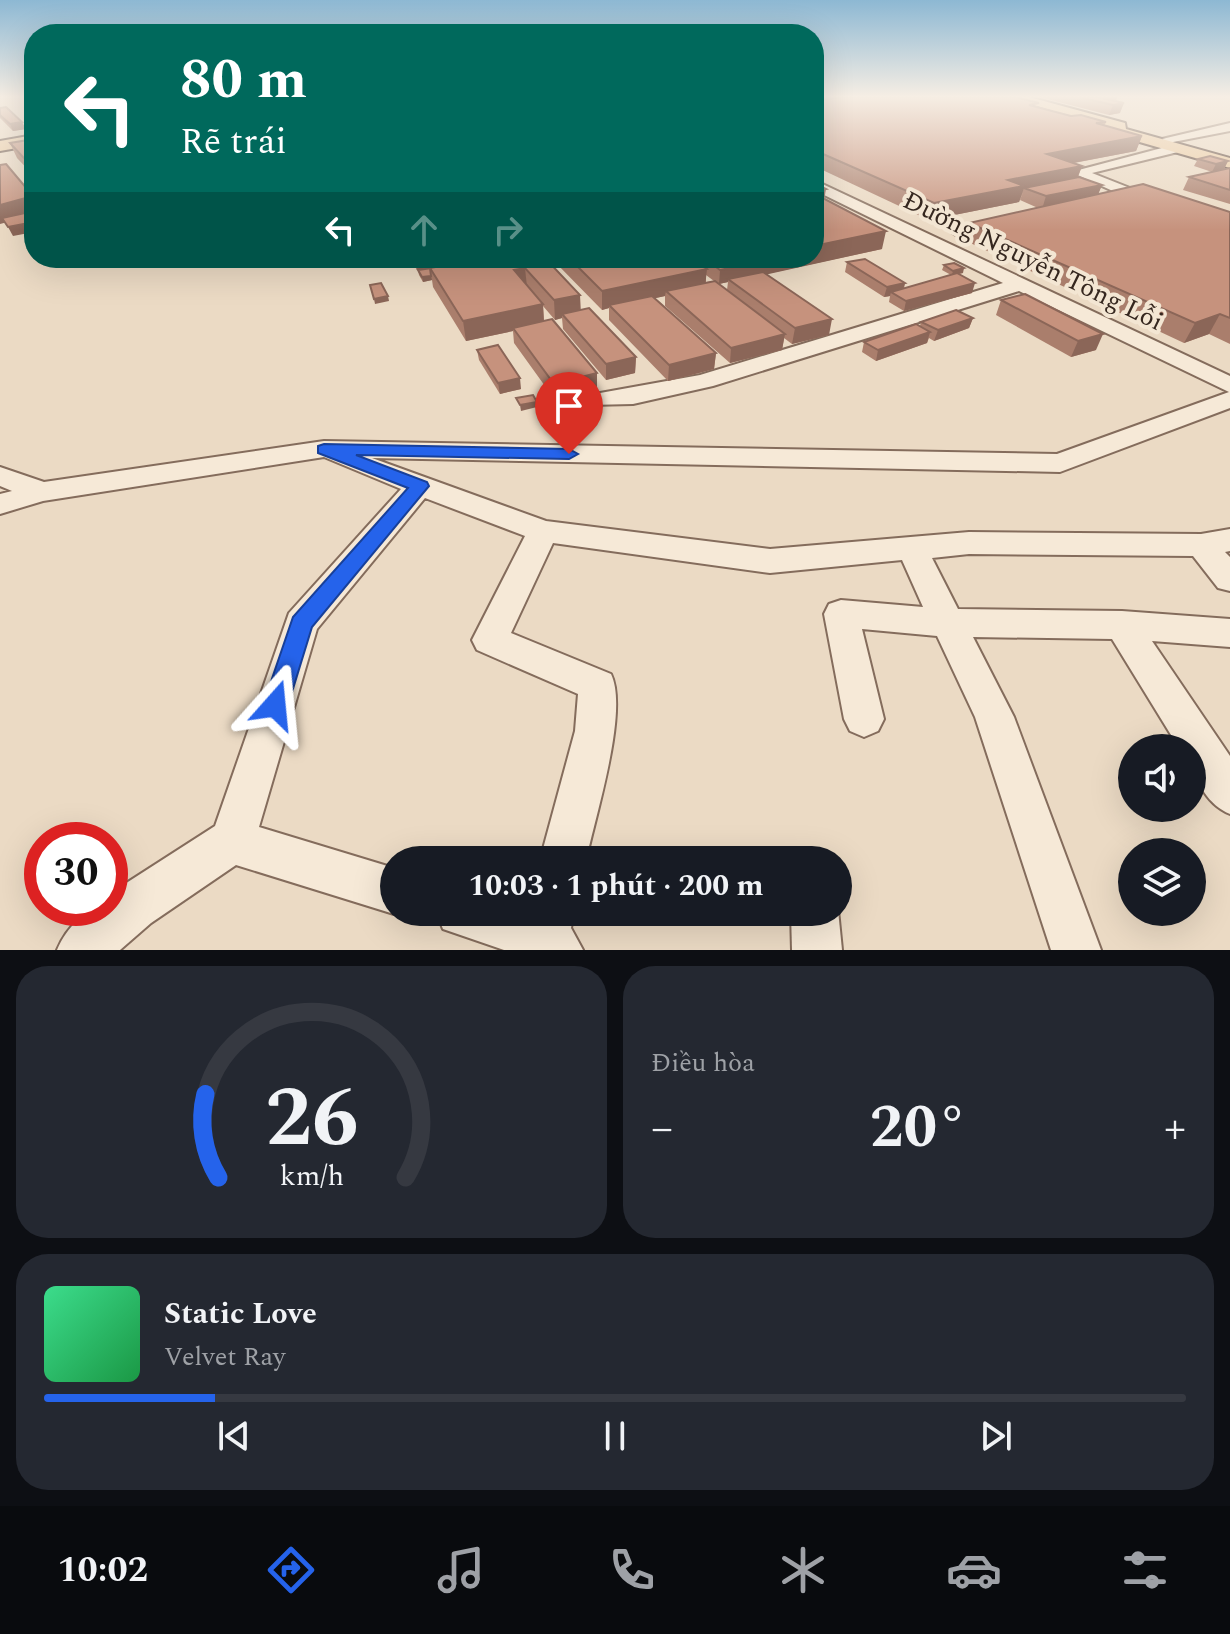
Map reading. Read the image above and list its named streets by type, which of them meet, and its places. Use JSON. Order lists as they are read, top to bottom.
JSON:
{
  "streets": {
    "street": ["Đường Nguyễn Tông Lỗi"]
  },
  "page": {
    "turn": ["80 m", "Rẽ trái"],
    "limit": "30",
    "trip": "10:03 · 1 phút · 200 m",
    "tile": "Điều hòa",
    "heat": ["−", "20°", "+"],
    "song": ["Static Love", "Velvet Ray"],
    "tabs": "10:02",
    "gauge": ["26", "km/h"]
  }
}
